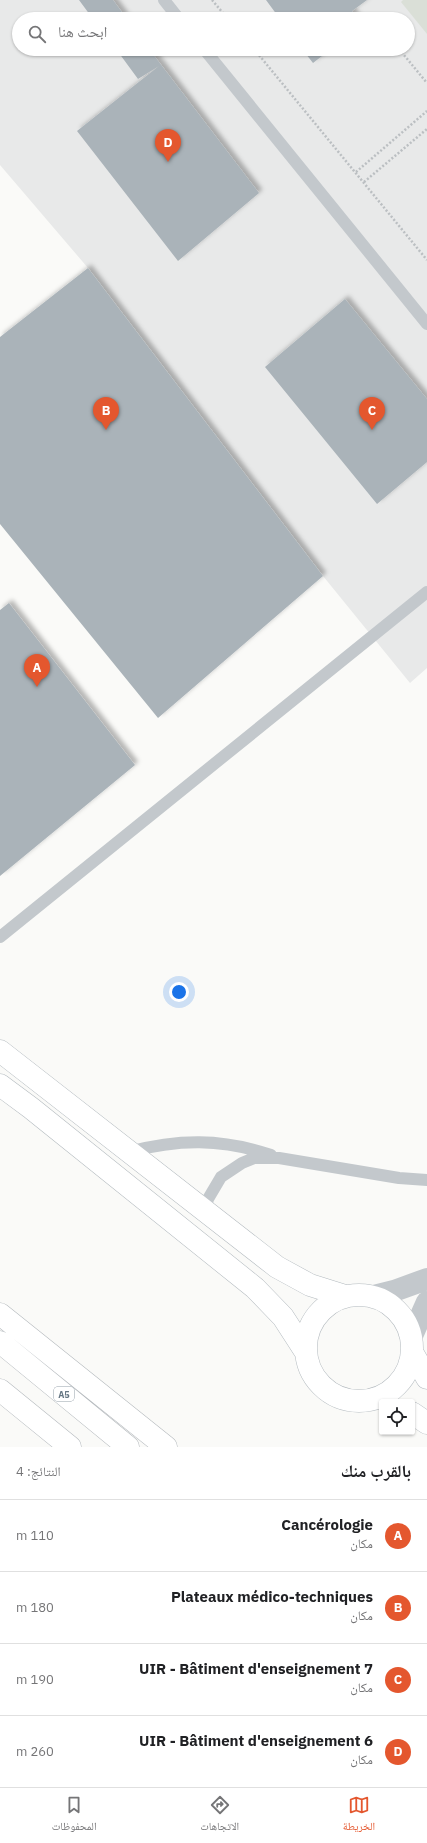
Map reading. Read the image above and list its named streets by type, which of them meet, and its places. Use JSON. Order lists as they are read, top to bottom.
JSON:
{
  "streets": {
    "main road": ["A5"]
  },
  "page": {
    "search": "ابحث هنا",
    "pins": [
      "D",
      "B",
      "C",
      "A"
    ],
    "heading": ["بالقرب منك", "النتائج: 4"],
    "list": [
      {
        "mark": "A",
        "name": "Cancérologie",
        "note": "مكان",
        "value": "110 m"
      },
      {
        "mark": "B",
        "name": "Plateaux médico-techniques",
        "note": "مكان",
        "value": "180 m"
      },
      {
        "mark": "C",
        "name": "UIR - Bâtiment d'enseignement 7",
        "note": "مكان",
        "value": "190 m"
      },
      {
        "mark": "D",
        "name": "UIR - Bâtiment d'enseignement 6",
        "note": "مكان",
        "value": "260 m"
      }
    ],
    "nav": ["الخريطة", "الاتجاهات", "المحفوظات"]
  }
}
